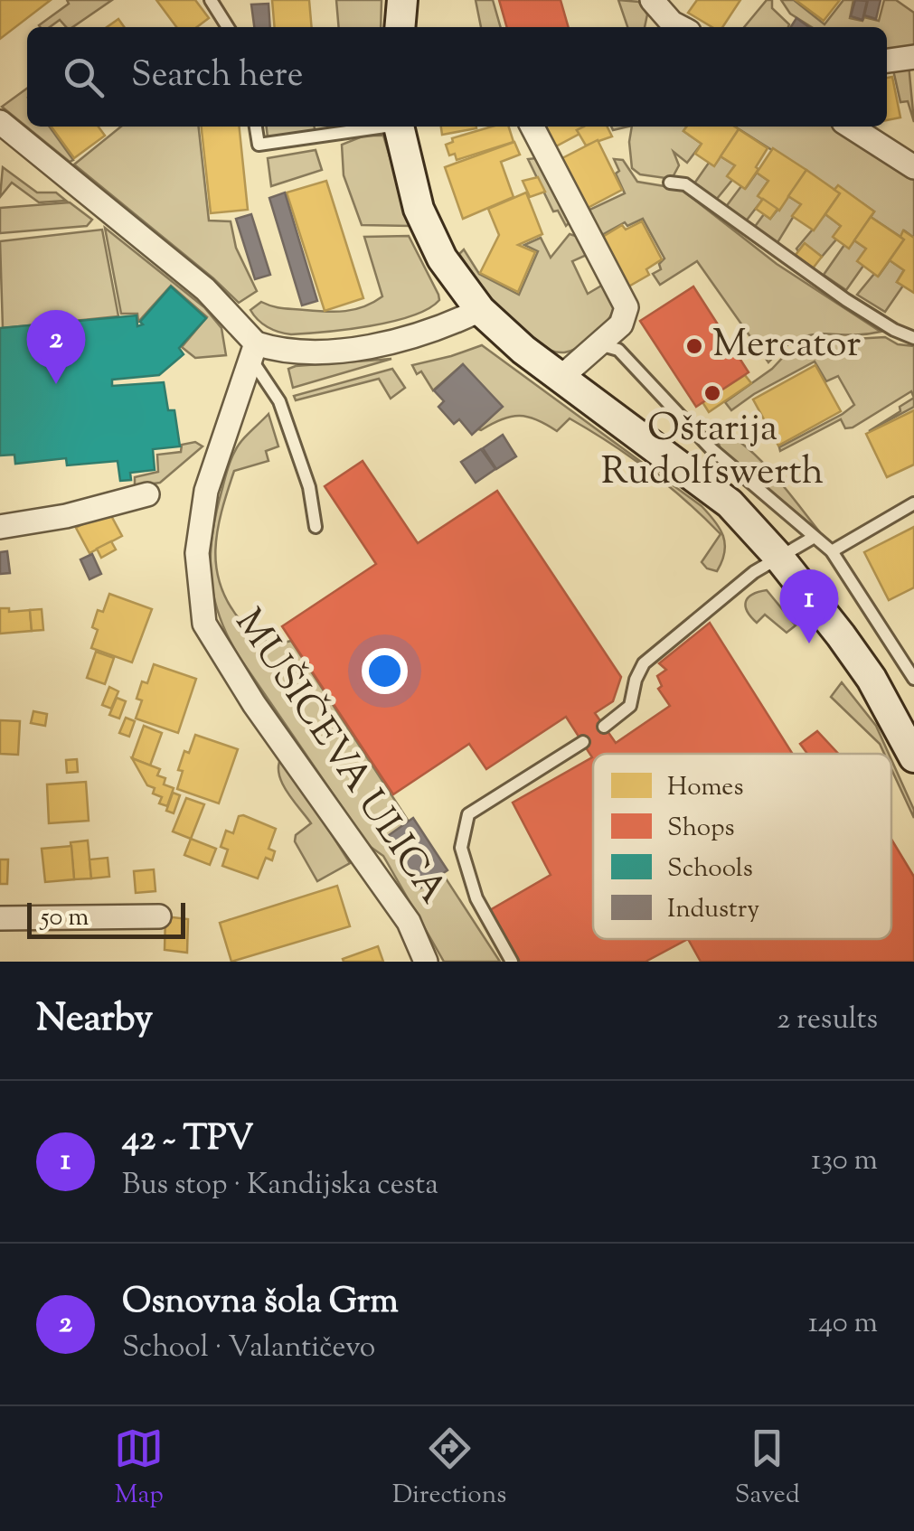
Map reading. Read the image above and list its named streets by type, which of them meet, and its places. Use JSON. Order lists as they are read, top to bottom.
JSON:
{
  "streets": {
    "street": ["MUŠIČEVA ULICA"]
  },
  "places": ["Mercator", "Oštarija Rudolfswerth"],
  "legend": [
    "Homes",
    "Shops",
    "Schools",
    "Industry"
  ],
  "scale_bar": "50 m",
  "page": {
    "search": "Search here",
    "pins": ["2", "1"],
    "scale": "50 m",
    "heading": ["Nearby", "2 results"],
    "list": [
      {
        "mark": "1",
        "name": "42 ~ TPV",
        "note": "Bus stop · Kandijska cesta",
        "value": "130 m"
      },
      {
        "mark": "2",
        "name": "Osnovna šola Grm",
        "note": "School · Valantičevo",
        "value": "140 m"
      }
    ],
    "nav": ["Map", "Directions", "Saved"]
  }
}
